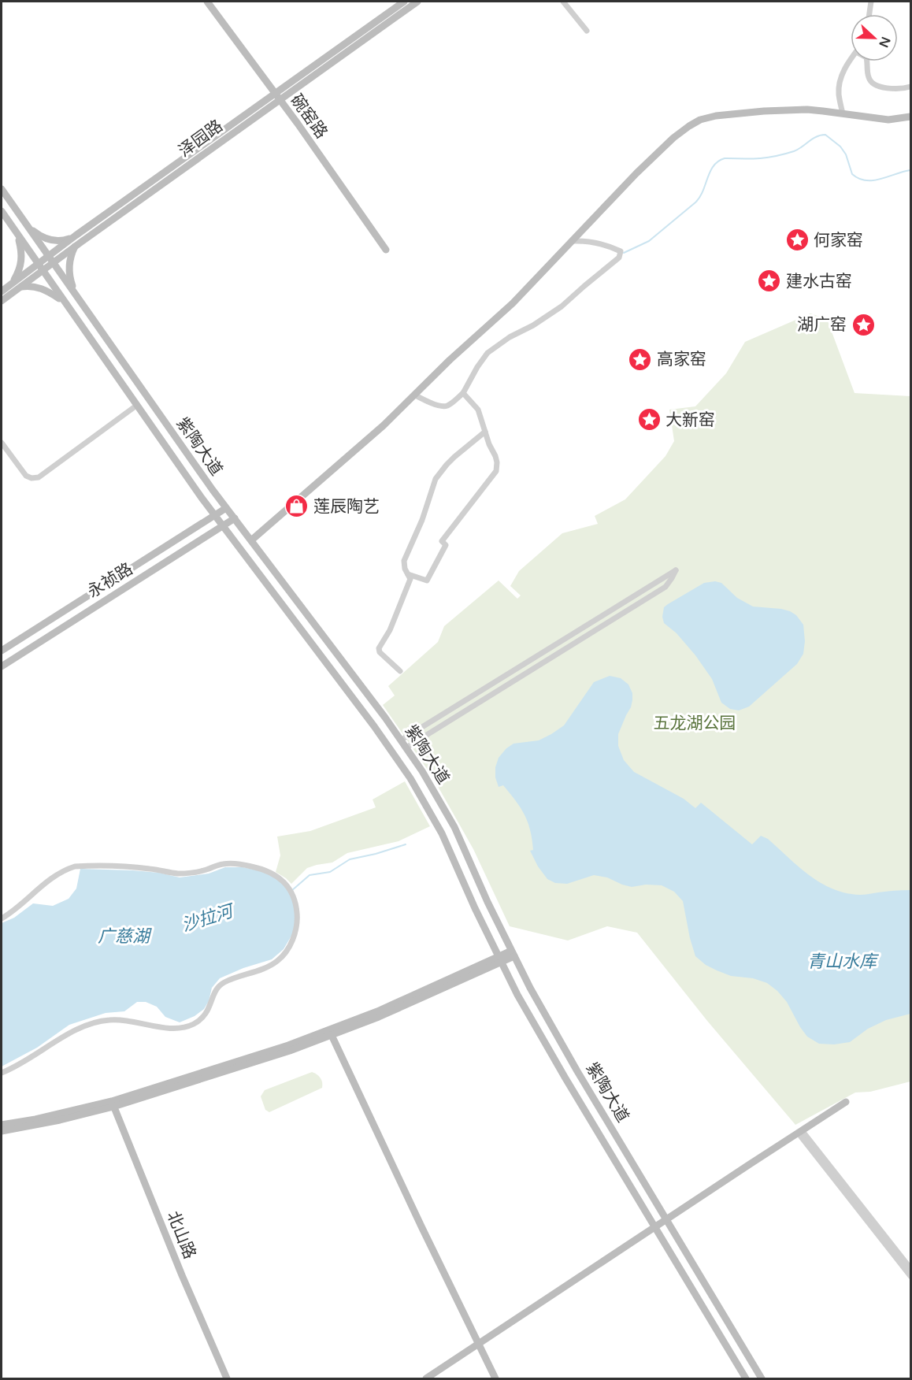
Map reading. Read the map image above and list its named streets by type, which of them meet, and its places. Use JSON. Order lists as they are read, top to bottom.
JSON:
{
  "streets": {
    "street": [
      "碗窑路",
      "泽园路",
      "紫陶大道",
      "永祯路",
      "北山路"
    ]
  },
  "crossings": [
    ["碗窑路", "泽园路"],
    ["泽园路", "紫陶大道"],
    ["紫陶大道", "永祯路"]
  ],
  "water": ["沙拉河", "广慈湖", "青山水库"],
  "parks": ["五龙湖公园"],
  "places": {
    "place": [
      "何家窑",
      "建水古窑",
      "湖广窑",
      "高家窑",
      "大新窑"
    ],
    "shop": ["莲辰陶艺"]
  },
  "north": "right"
}
